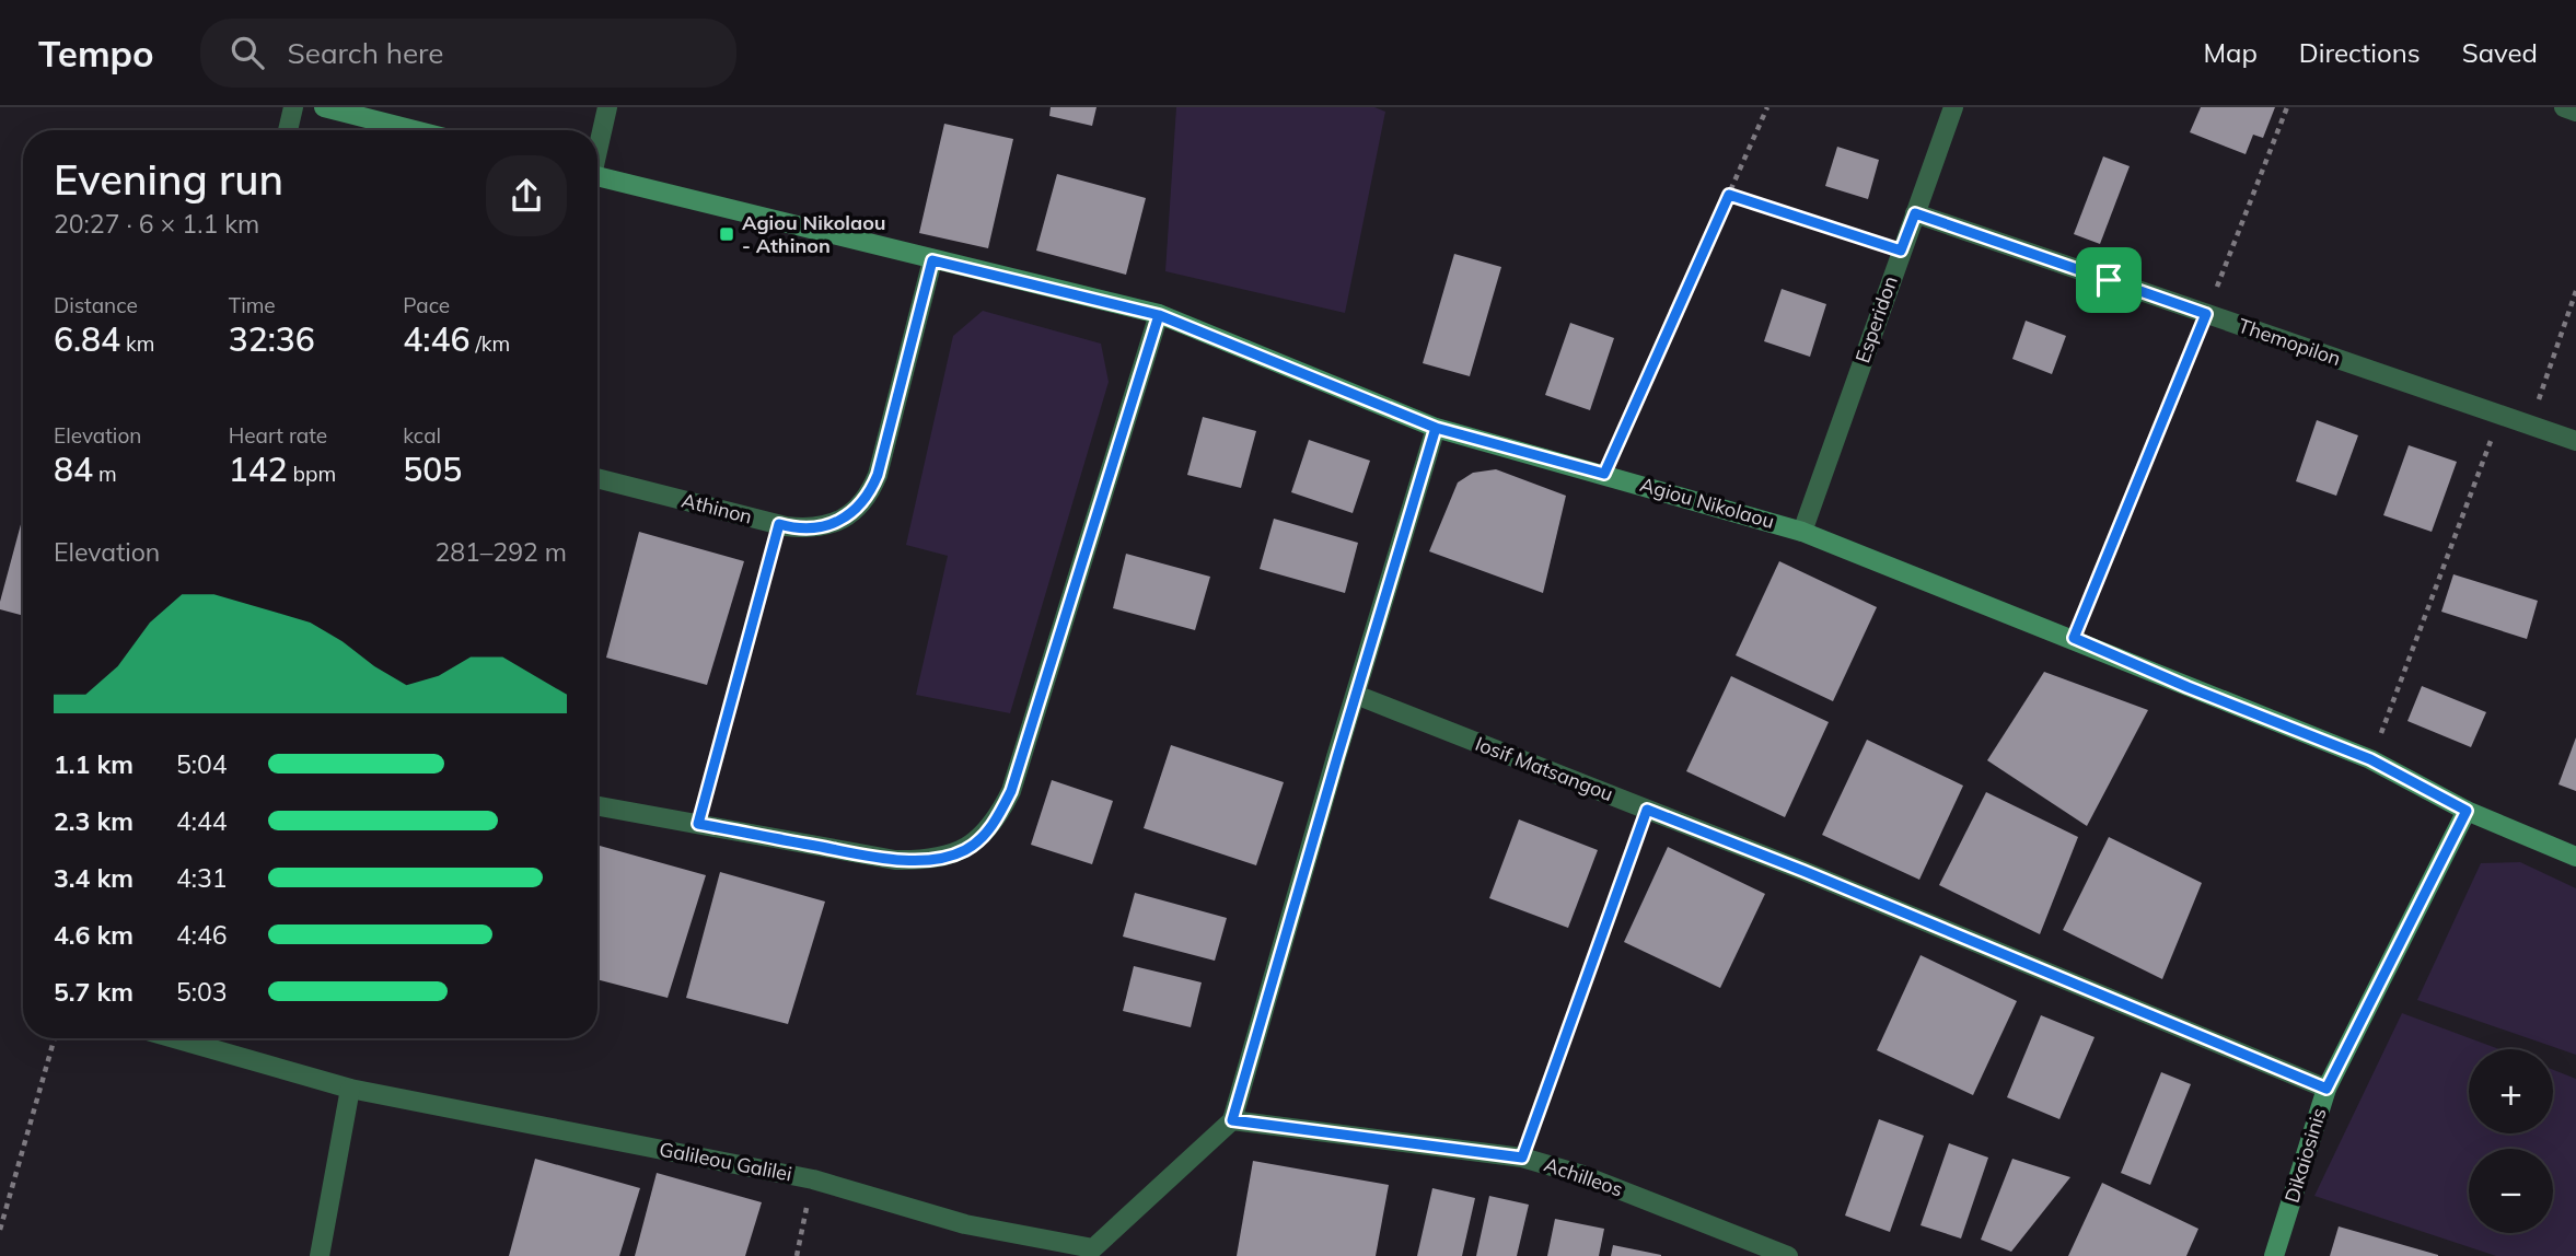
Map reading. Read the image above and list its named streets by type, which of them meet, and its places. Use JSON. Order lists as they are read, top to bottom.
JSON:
{
  "streets": {
    "street": [
      "Esperidon",
      "Themopilon",
      "Agiou Nikolaou",
      "Athinon",
      "Iosif Matsangou",
      "Dikaiosinis",
      "Galileou Galilei",
      "Achilleos"
    ]
  },
  "crossings": [
    ["Esperidon", "Themopilon"],
    ["Esperidon", "Agiou Nikolaou"],
    ["Agiou Nikolaou", "Athinon"],
    ["Agiou Nikolaou", "Dikaiosinis"],
    ["Iosif Matsangou", "Dikaiosinis"],
    ["Galileou Galilei", "Achilleos"]
  ],
  "places": {
    "transit": ["Agiou Nikolaou - Athinon"]
  },
  "page": {
    "header": "Tempo",
    "search": "Search here",
    "nav": ["Map", "Directions", "Saved"],
    "heading": ["Evening run", "20:27 · 6 × 1.1 km"],
    "stats": [
      ["Distance", "6.84 km"],
      ["Time", "32:36"],
      ["Pace", "4:46 /km"],
      ["Elevation", "84 m"],
      ["Heart rate", "142 bpm"],
      ["kcal", "505"]
    ],
    "chart": ["Elevation", "281–292 m"],
    "list": [
      {
        "name": "1.1 km",
        "note": "5:04"
      },
      {
        "name": "2.3 km",
        "note": "4:44"
      },
      {
        "name": "3.4 km",
        "note": "4:31"
      },
      {
        "name": "4.6 km",
        "note": "4:46"
      },
      {
        "name": "5.7 km",
        "note": "5:03"
      }
    ],
    "map_buttons": ["+", "−"]
  }
}
